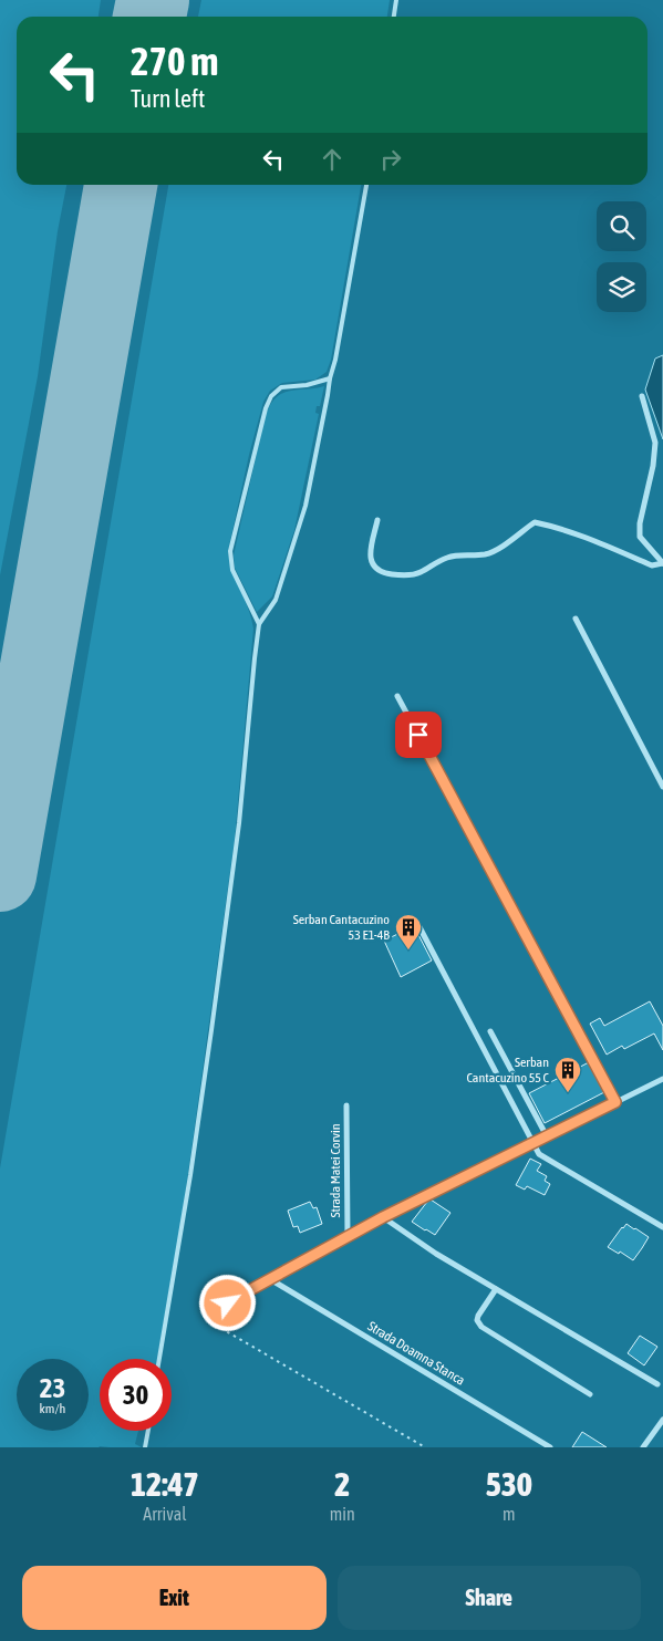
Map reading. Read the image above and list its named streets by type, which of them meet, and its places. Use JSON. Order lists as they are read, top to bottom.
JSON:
{
  "streets": {
    "street": ["Strada Matei Corvin", "Strada Doamna Stanca"]
  },
  "places": {
    "building": ["Serban Cantacuzino 53 E1-4B", "Serban Cantacuzino 55 C"]
  },
  "page": {
    "turn": ["270 m", "Turn left"],
    "speed": "23 km/h",
    "limit": "30",
    "eta": [
      "12:47",
      "Arrival",
      "2",
      "min",
      "530",
      "m"
    ],
    "buttons": ["Exit", "Share"]
  }
}
